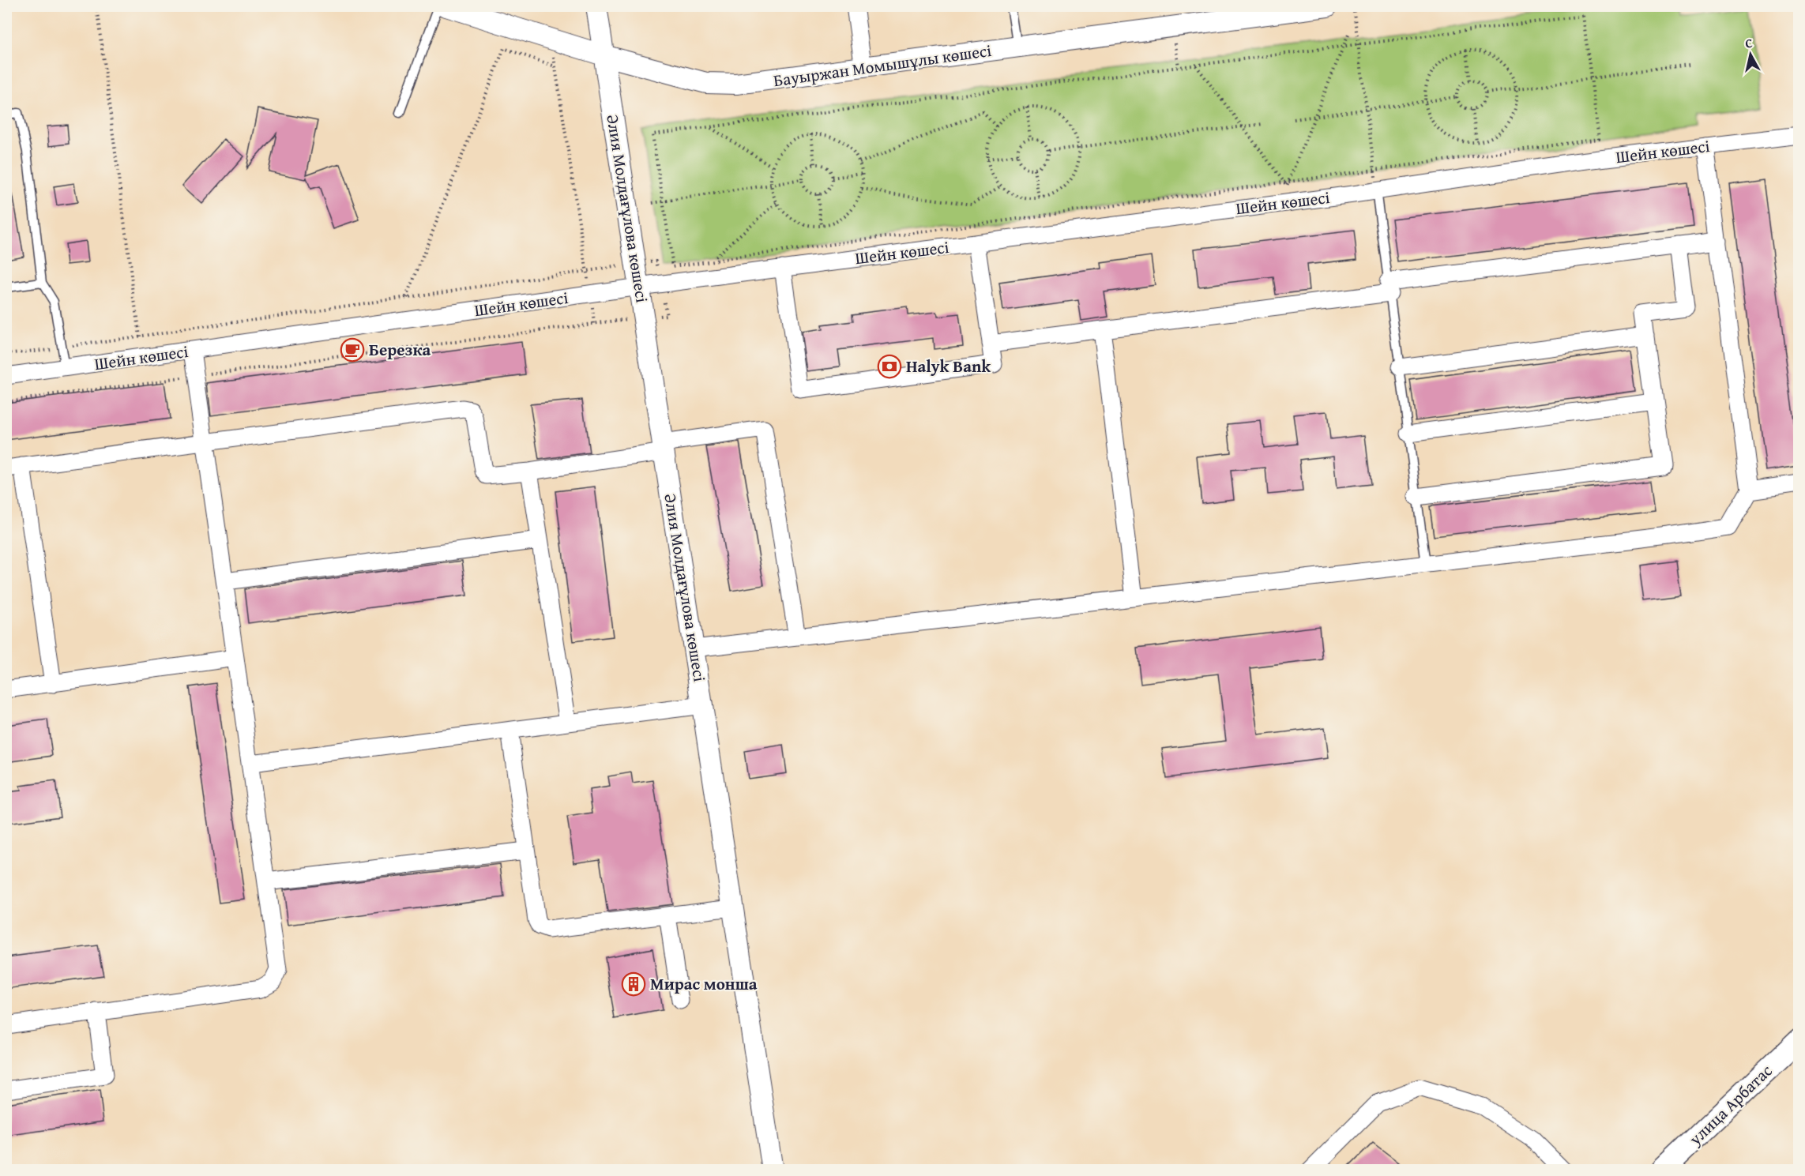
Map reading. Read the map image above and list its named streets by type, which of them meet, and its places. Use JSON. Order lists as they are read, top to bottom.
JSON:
{
  "streets": {
    "main road": ["улица Арбатас"],
    "street": ["Бауыржан Момышұлы көшесі", "Шейн көшесі", "Әлия Молдағұлова көшесі"]
  },
  "crossings": [
    ["Бауыржан Момышұлы көшесі", "Әлия Молдағұлова көшесі"],
    ["Шейн көшесі", "Әлия Молдағұлова көшесі"]
  ],
  "places": {
    "cafe": ["Березка"],
    "bank": ["Halyk Bank"],
    "building": ["Мирас монша"]
  },
  "north": "top"
}
